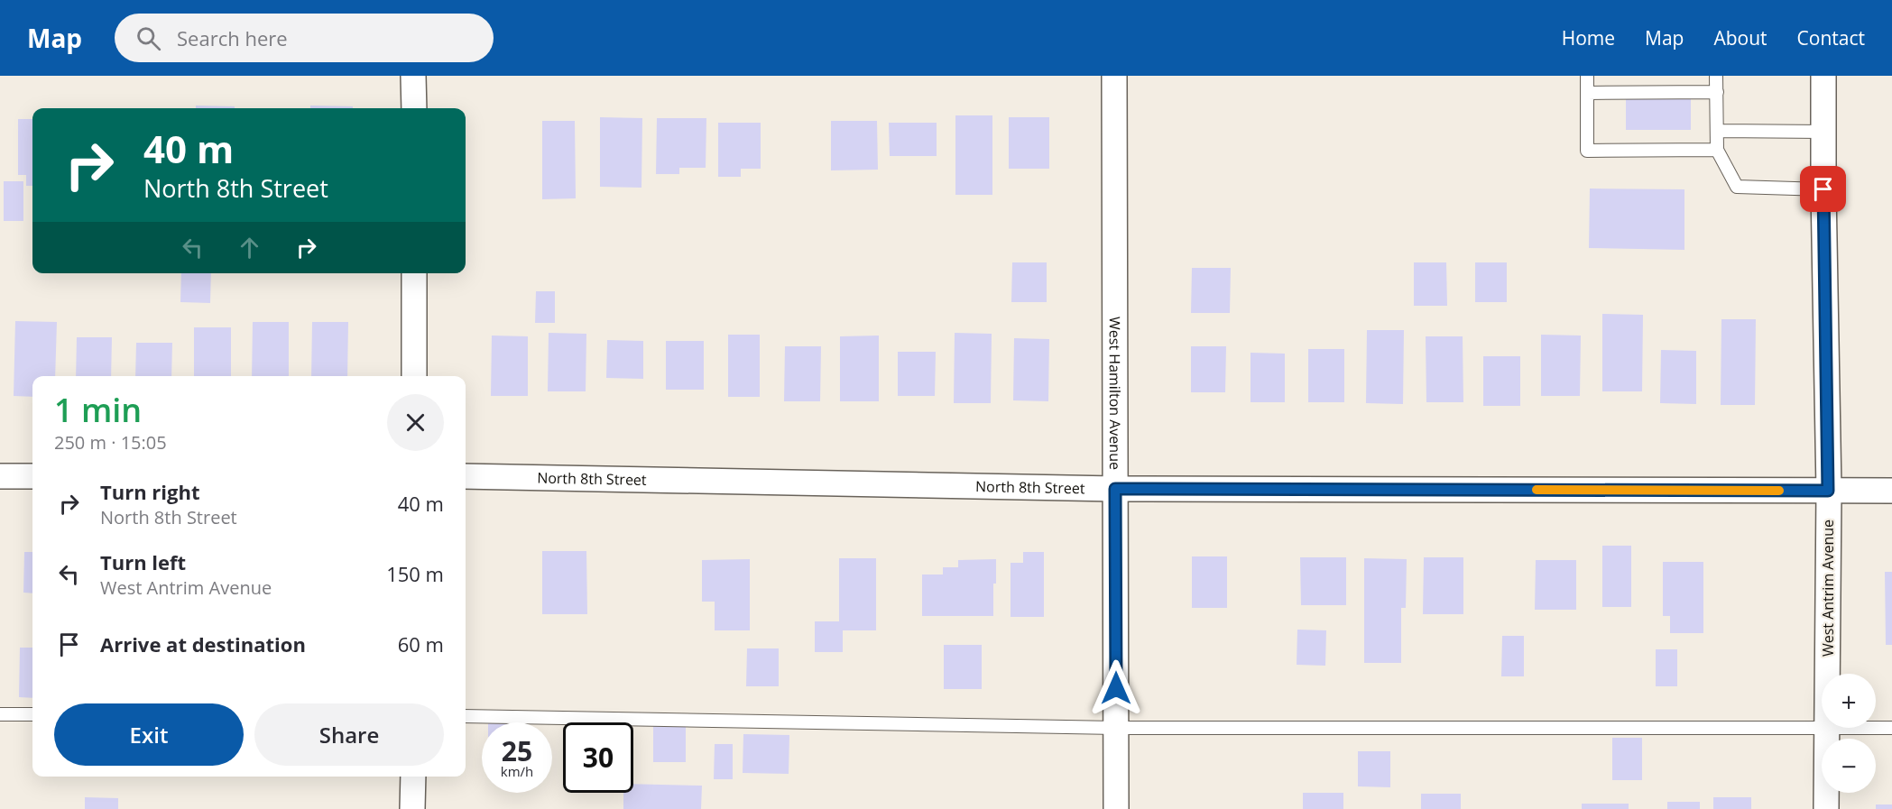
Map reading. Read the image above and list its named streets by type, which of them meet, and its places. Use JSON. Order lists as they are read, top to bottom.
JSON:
{
  "streets": {
    "street": ["West Hamilton Avenue", "North 8th Street", "West Antrim Avenue"]
  },
  "crossings": [
    ["West Hamilton Avenue", "North 8th Street"],
    ["North 8th Street", "West Antrim Avenue"]
  ],
  "page": {
    "header": "Map",
    "search": "Search here",
    "nav": [
      "Home",
      "Map",
      "About",
      "Contact"
    ],
    "turn": ["40 m", "North 8th Street"],
    "heading": ["1 min", "250 m · 15:05"],
    "list": [
      {
        "name": "Turn right",
        "note": "North 8th Street",
        "value": "40 m"
      },
      {
        "name": "Turn left",
        "note": "West Antrim Avenue",
        "value": "150 m"
      },
      {
        "name": "Arrive at destination",
        "value": "60 m"
      }
    ],
    "map_buttons": ["+", "−"],
    "buttons": ["Exit", "Share"],
    "speed": "25 km/h",
    "limit": "30"
  }
}
